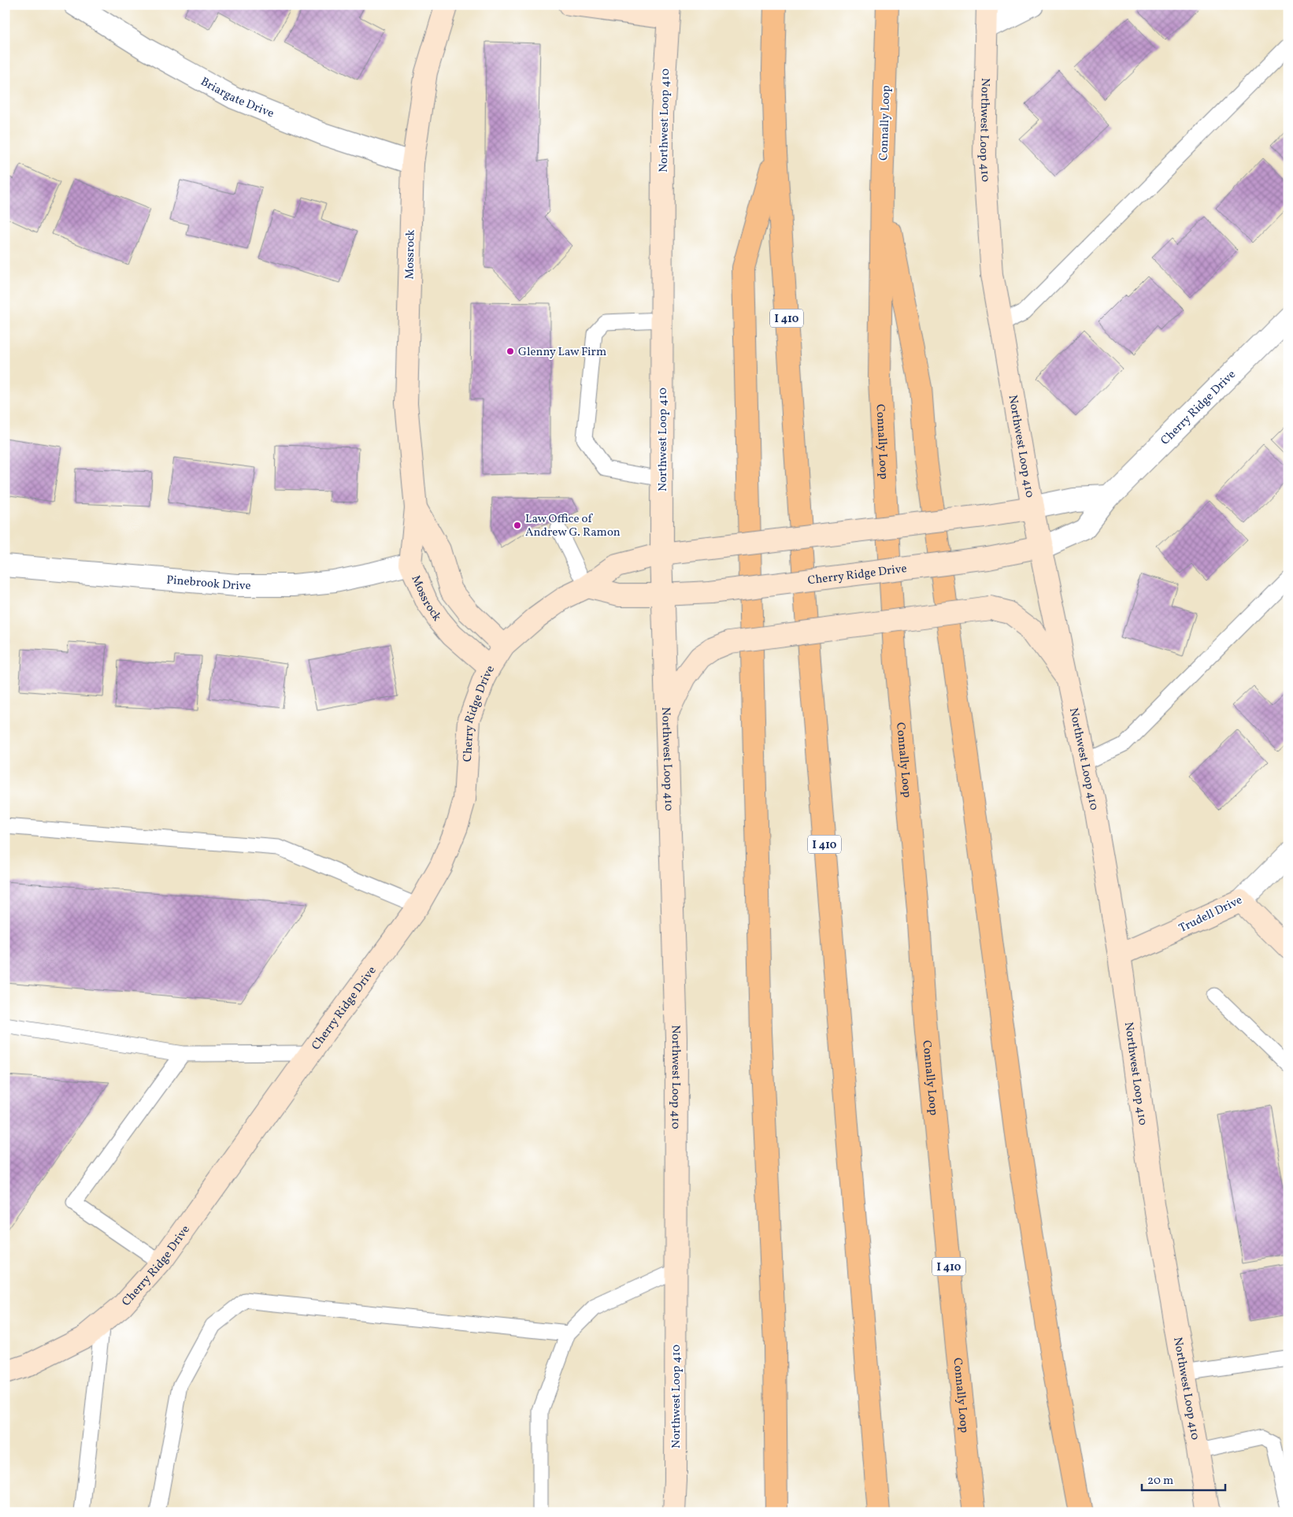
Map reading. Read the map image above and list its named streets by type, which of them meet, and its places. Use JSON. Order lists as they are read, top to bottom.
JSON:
{
  "streets": {
    "highway": ["Connally Loop", "I 410"],
    "main road": [
      "Northwest Loop 410",
      "Mossrock",
      "Cherry Ridge Drive",
      "Trudell Drive"
    ],
    "street": ["Briargate Drive", "Pinebrook Drive"]
  },
  "crossings": [
    ["Briargate Drive", "Mossrock"],
    ["Northwest Loop 410", "Cherry Ridge Drive"],
    ["Northwest Loop 410", "Trudell Drive"],
    ["Mossrock", "Cherry Ridge Drive"],
    ["Mossrock", "Pinebrook Drive"]
  ],
  "places": ["Glenny Law Firm", "Law Office of Andrew G. Ramon"],
  "scale_bar": "20 m"
}
